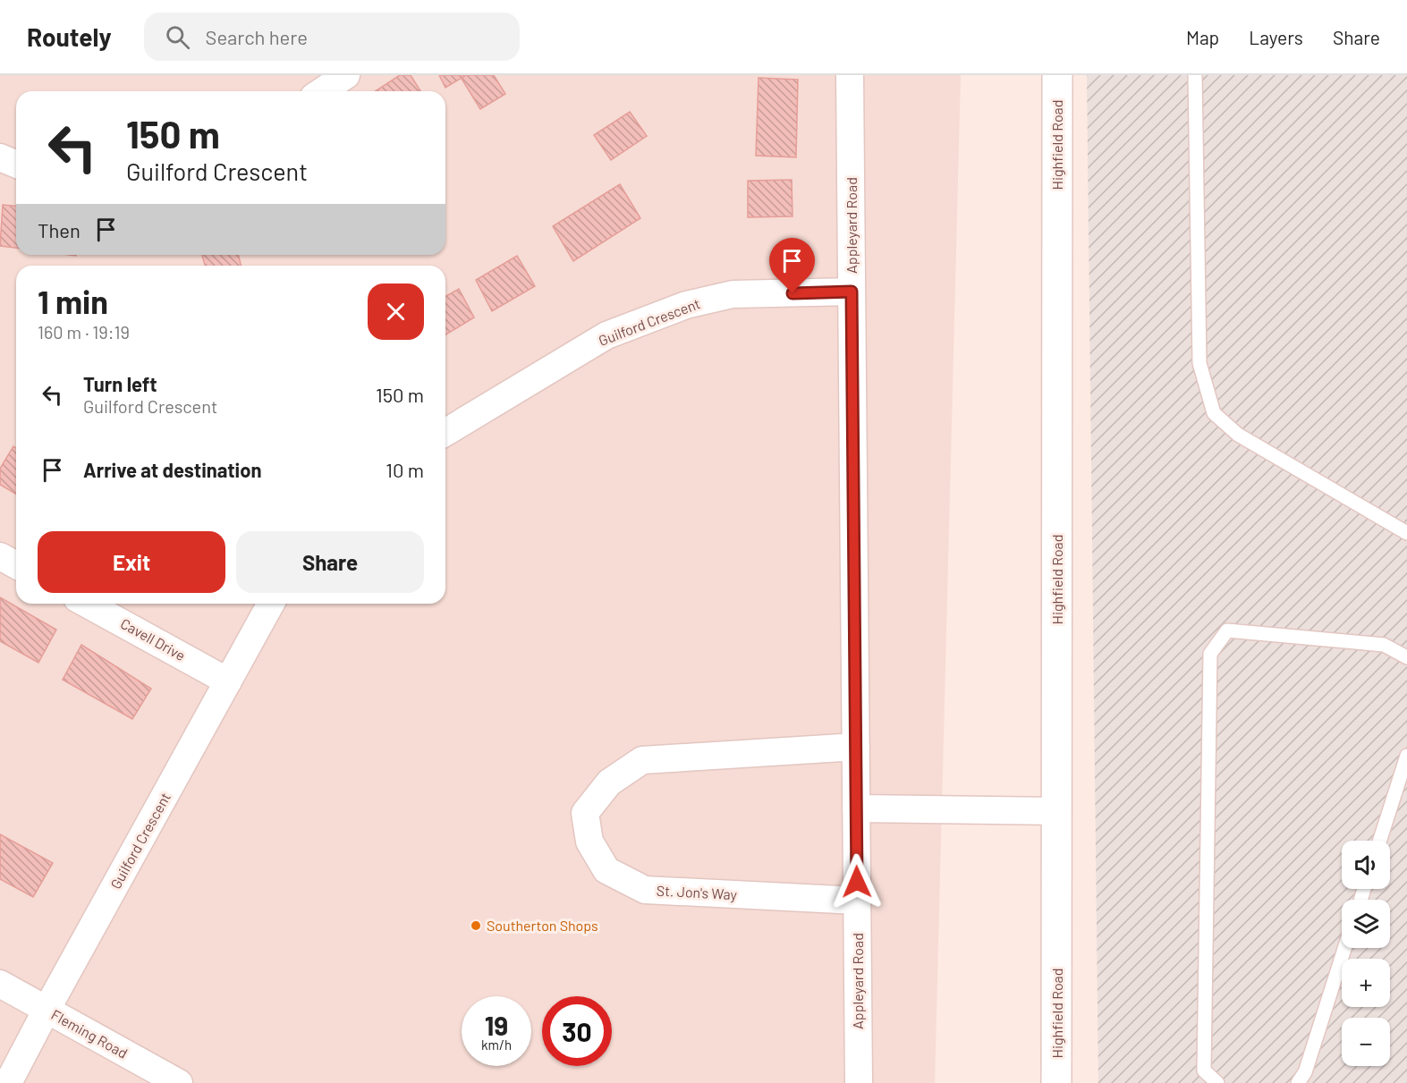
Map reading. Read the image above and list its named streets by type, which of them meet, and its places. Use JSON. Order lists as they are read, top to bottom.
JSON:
{
  "streets": {
    "street": [
      "Highfield Road",
      "Appleyard Road",
      "Guilford Crescent",
      "Cavell Drive",
      "St. Jon's Way",
      "Fleming Road"
    ]
  },
  "crossings": [
    ["Appleyard Road", "Guilford Crescent"],
    ["Appleyard Road", "St. Jon's Way"],
    ["Guilford Crescent", "Cavell Drive"],
    ["Guilford Crescent", "Fleming Road"]
  ],
  "places": ["Southerton Shops"],
  "page": {
    "header": "Routely",
    "search": "Search here",
    "nav": ["Map", "Layers", "Share"],
    "turn": ["150 m", "Guilford Crescent"],
    "then": "Then",
    "heading": ["1 min", "160 m · 19:19"],
    "list": [
      {
        "name": "Turn left",
        "note": "Guilford Crescent",
        "value": "150 m"
      },
      {
        "name": "Arrive at destination",
        "value": "10 m"
      }
    ],
    "buttons": ["Exit", "Share"],
    "map_buttons": ["+", "−"],
    "speed": "19 km/h",
    "limit": "30"
  }
}
